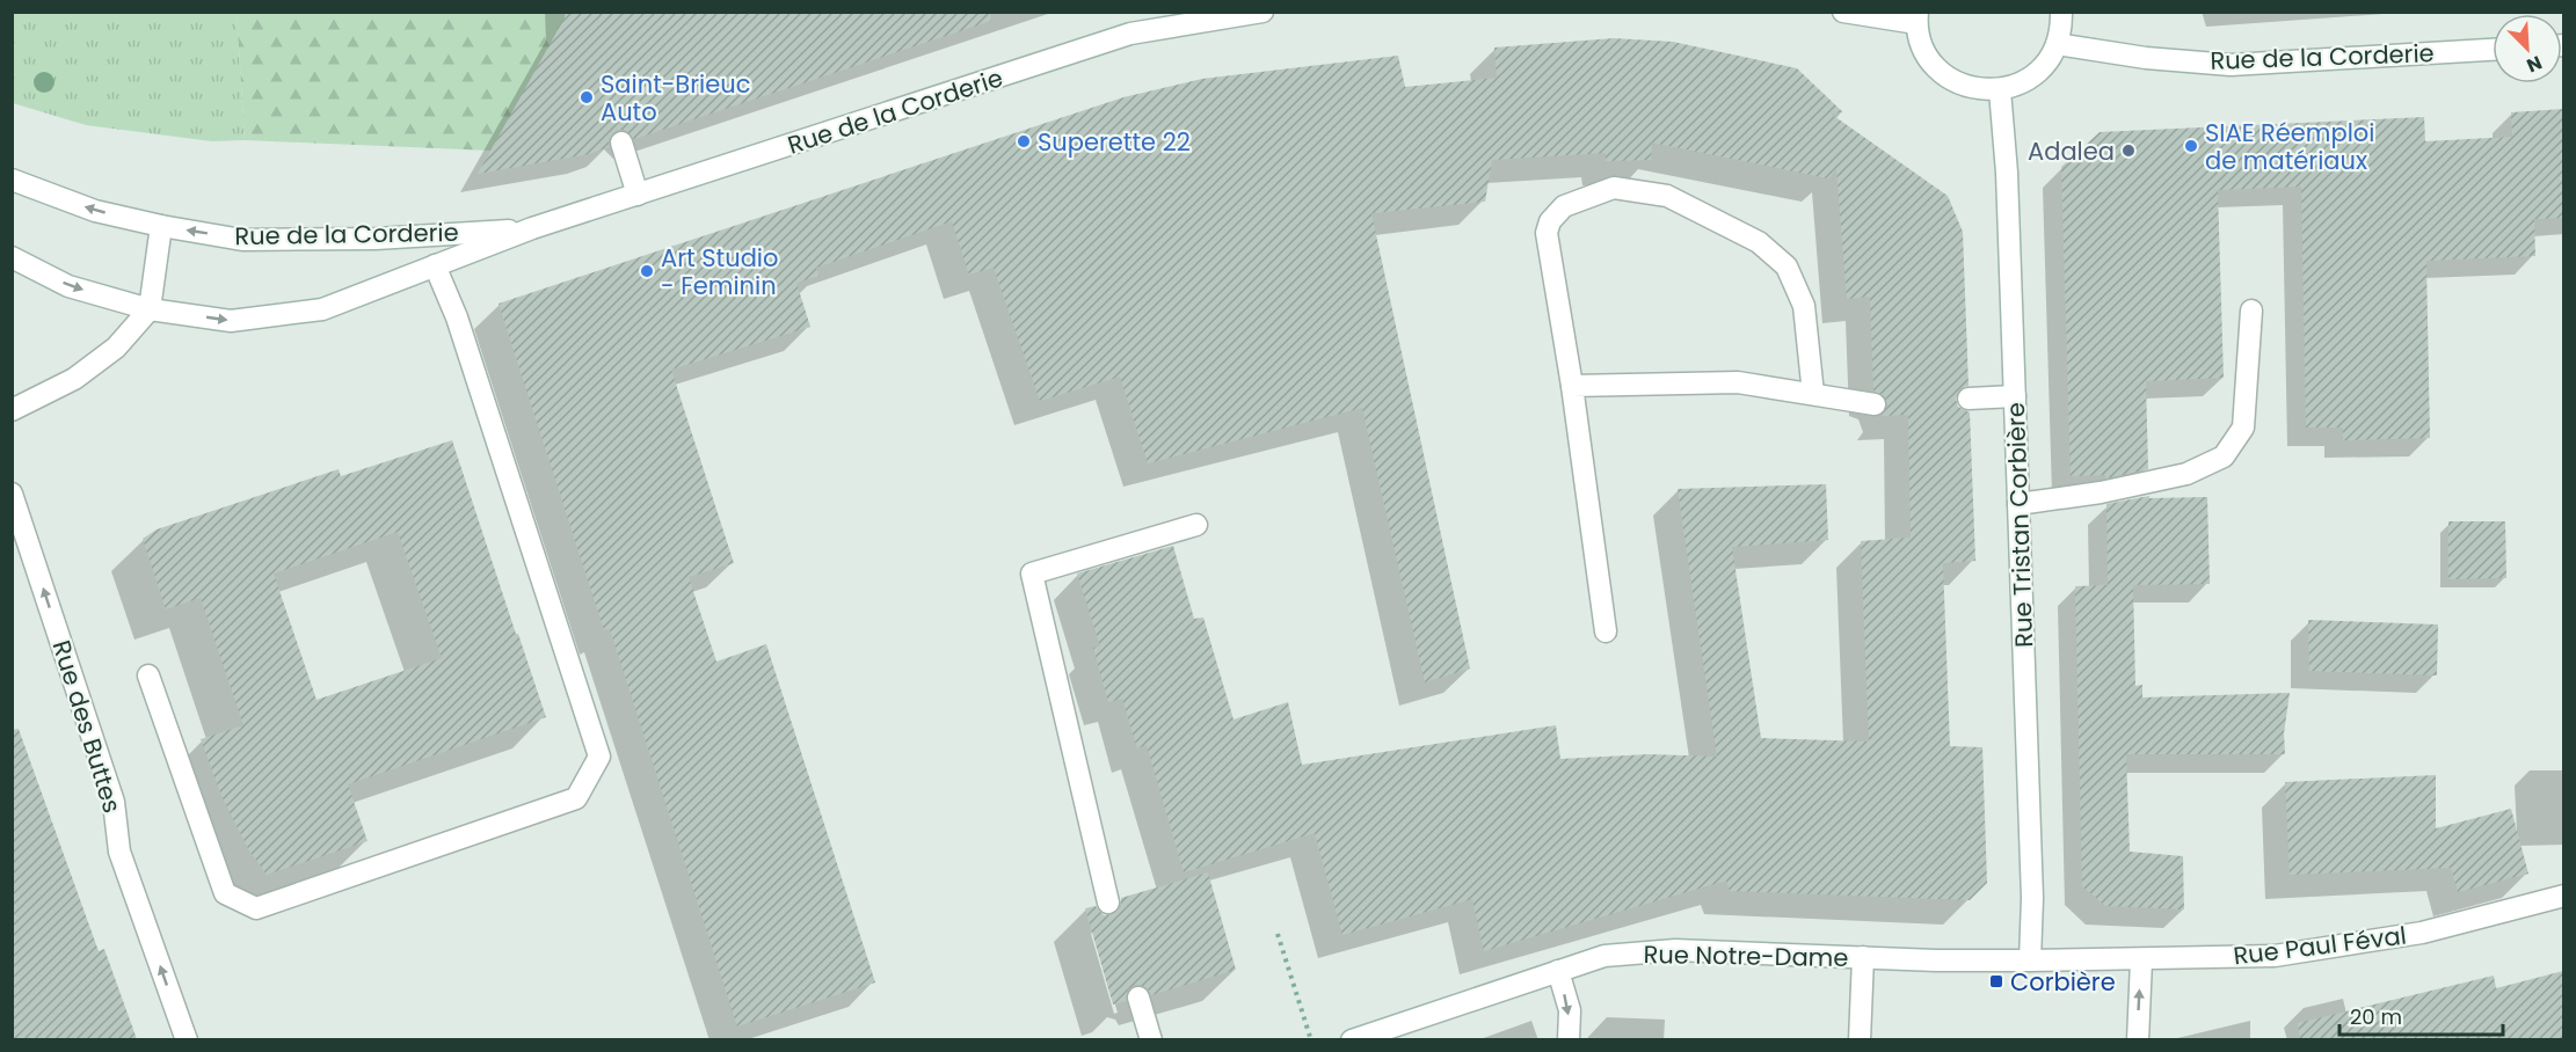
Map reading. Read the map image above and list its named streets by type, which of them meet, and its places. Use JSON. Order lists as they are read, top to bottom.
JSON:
{
  "streets": {
    "street": [
      "Rue de la Corderie",
      "Rue Tristan Corbière",
      "Rue des Buttes",
      "Rue Paul Féval",
      "Rue Notre-Dame"
    ]
  },
  "crossings": [
    ["Rue Tristan Corbière", "Rue Paul Féval"],
    ["Rue Tristan Corbière", "Rue Notre-Dame"],
    ["Rue Paul Féval", "Rue Notre-Dame"]
  ],
  "one_way": ["Rue des Buttes"],
  "places": {
    "other": [
      "Saint-Brieuc Auto",
      "Superette 22",
      "SIAE Réemploi de matériaux",
      "Adalea",
      "Art Studio - Feminin"
    ],
    "transit": ["Corbière"]
  },
  "scale_bar": "20 m",
  "north": "bottom right"
}
